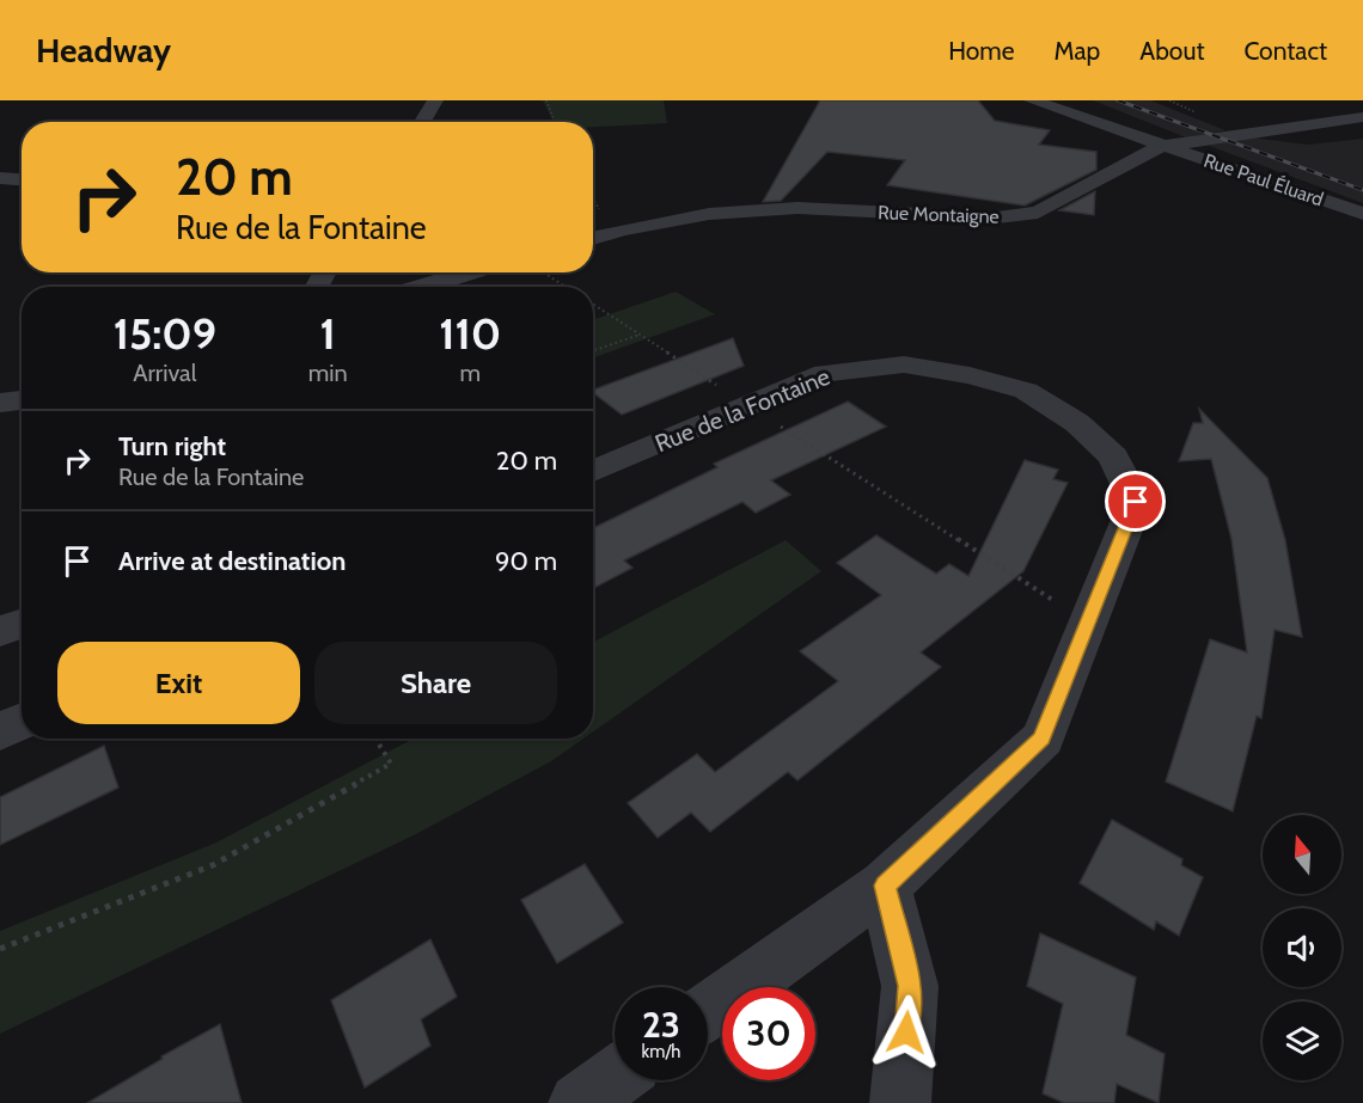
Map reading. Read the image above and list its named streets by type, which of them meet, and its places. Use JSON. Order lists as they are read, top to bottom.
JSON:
{
  "streets": {
    "street": ["Rue Paul Éluard", "Rue Montaigne", "Rue de la Fontaine"]
  },
  "crossings": [
    ["Rue Paul Éluard", "Rue Montaigne"]
  ],
  "north": "top",
  "page": {
    "header": "Headway",
    "nav": [
      "Home",
      "Map",
      "About",
      "Contact"
    ],
    "turn": ["20 m", "Rue de la Fontaine"],
    "eta": [
      "15:09",
      "Arrival",
      "1",
      "min",
      "110",
      "m"
    ],
    "list": [
      {
        "name": "Turn right",
        "note": "Rue de la Fontaine",
        "value": "20 m"
      },
      {
        "name": "Arrive at destination",
        "value": "90 m"
      }
    ],
    "buttons": ["Exit", "Share"],
    "speed": "23 km/h",
    "limit": "30"
  }
}
